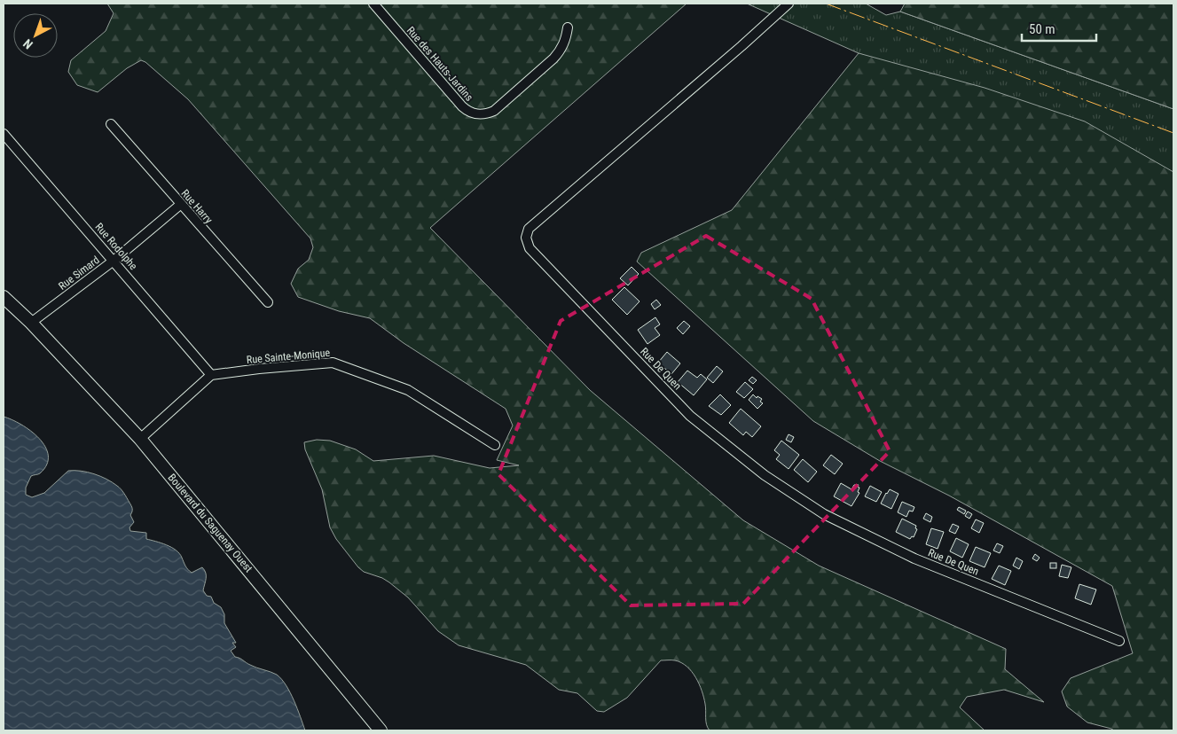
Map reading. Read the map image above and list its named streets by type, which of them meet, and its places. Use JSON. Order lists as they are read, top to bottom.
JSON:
{
  "streets": {
    "main road": ["Boulevard du Saguenay Ouest"],
    "street": [
      "Rue des Hauts-Jardins",
      "Rue Harry",
      "Rue Rodolphe",
      "Rue Simard",
      "Rue Sainte-Monique",
      "Rue De Quen"
    ]
  },
  "crossings": [
    ["Rue Harry", "Rue Simard"],
    ["Rue Rodolphe", "Rue Simard"],
    ["Rue Rodolphe", "Rue Sainte-Monique"],
    ["Rue Simard", "Boulevard du Saguenay Ouest"]
  ],
  "scale_bar": "50 m",
  "north": "bottom left"
}
